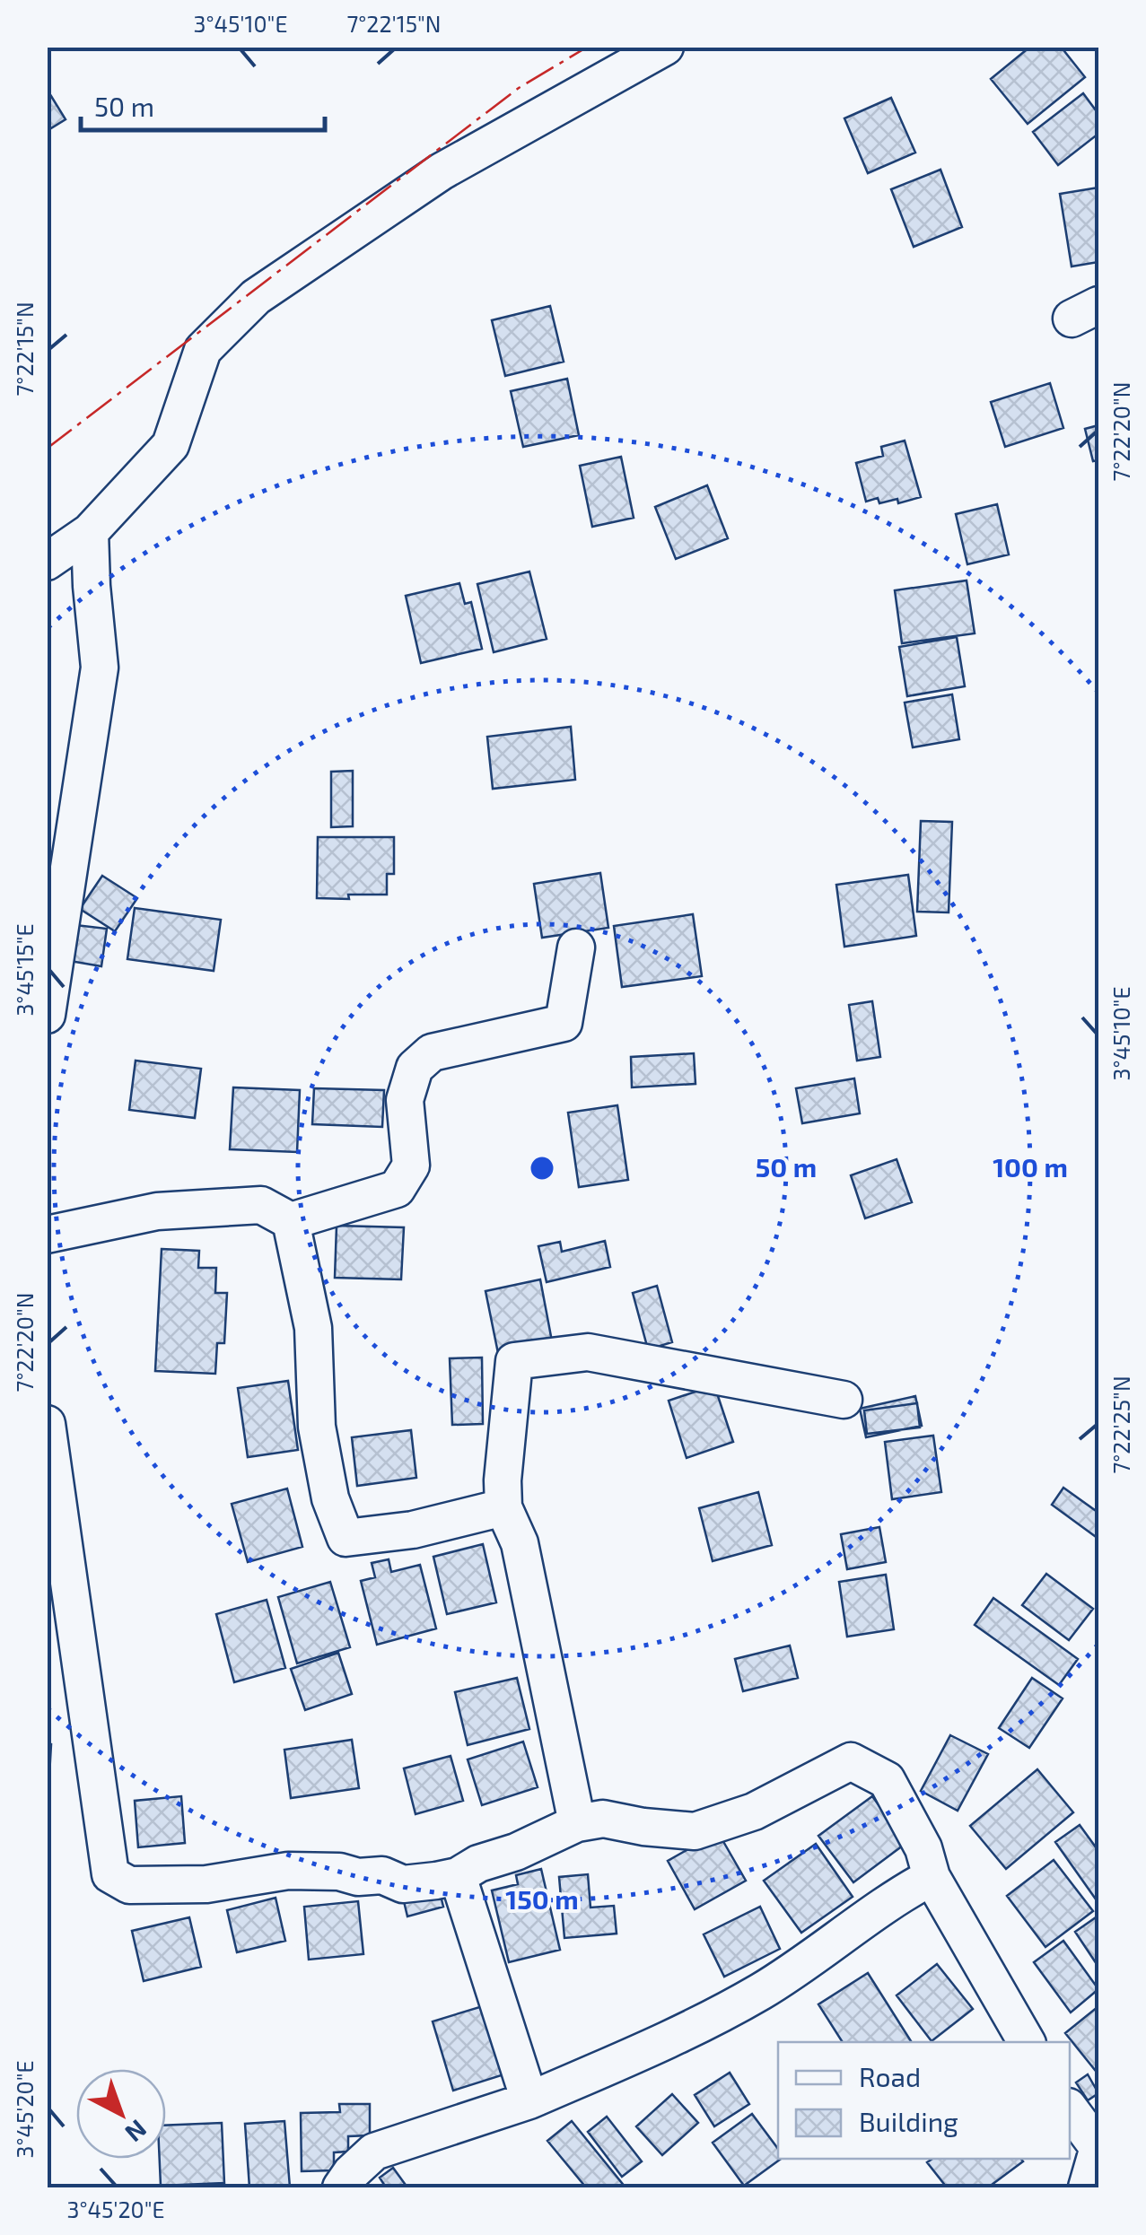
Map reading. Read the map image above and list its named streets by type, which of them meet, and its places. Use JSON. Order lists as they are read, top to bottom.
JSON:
{
  "legend": ["Road", "Building"],
  "scale_bar": "50 m",
  "north": "bottom right",
  "coordinates": [
    "3°45'10\"E",
    "7°22'15\"N",
    "7°22'20\"N",
    "3°45'15\"E",
    "7°22'25\"N",
    "3°45'20\"E"
  ],
  "rings": ["50 m", "100 m", "150 m"]
}
